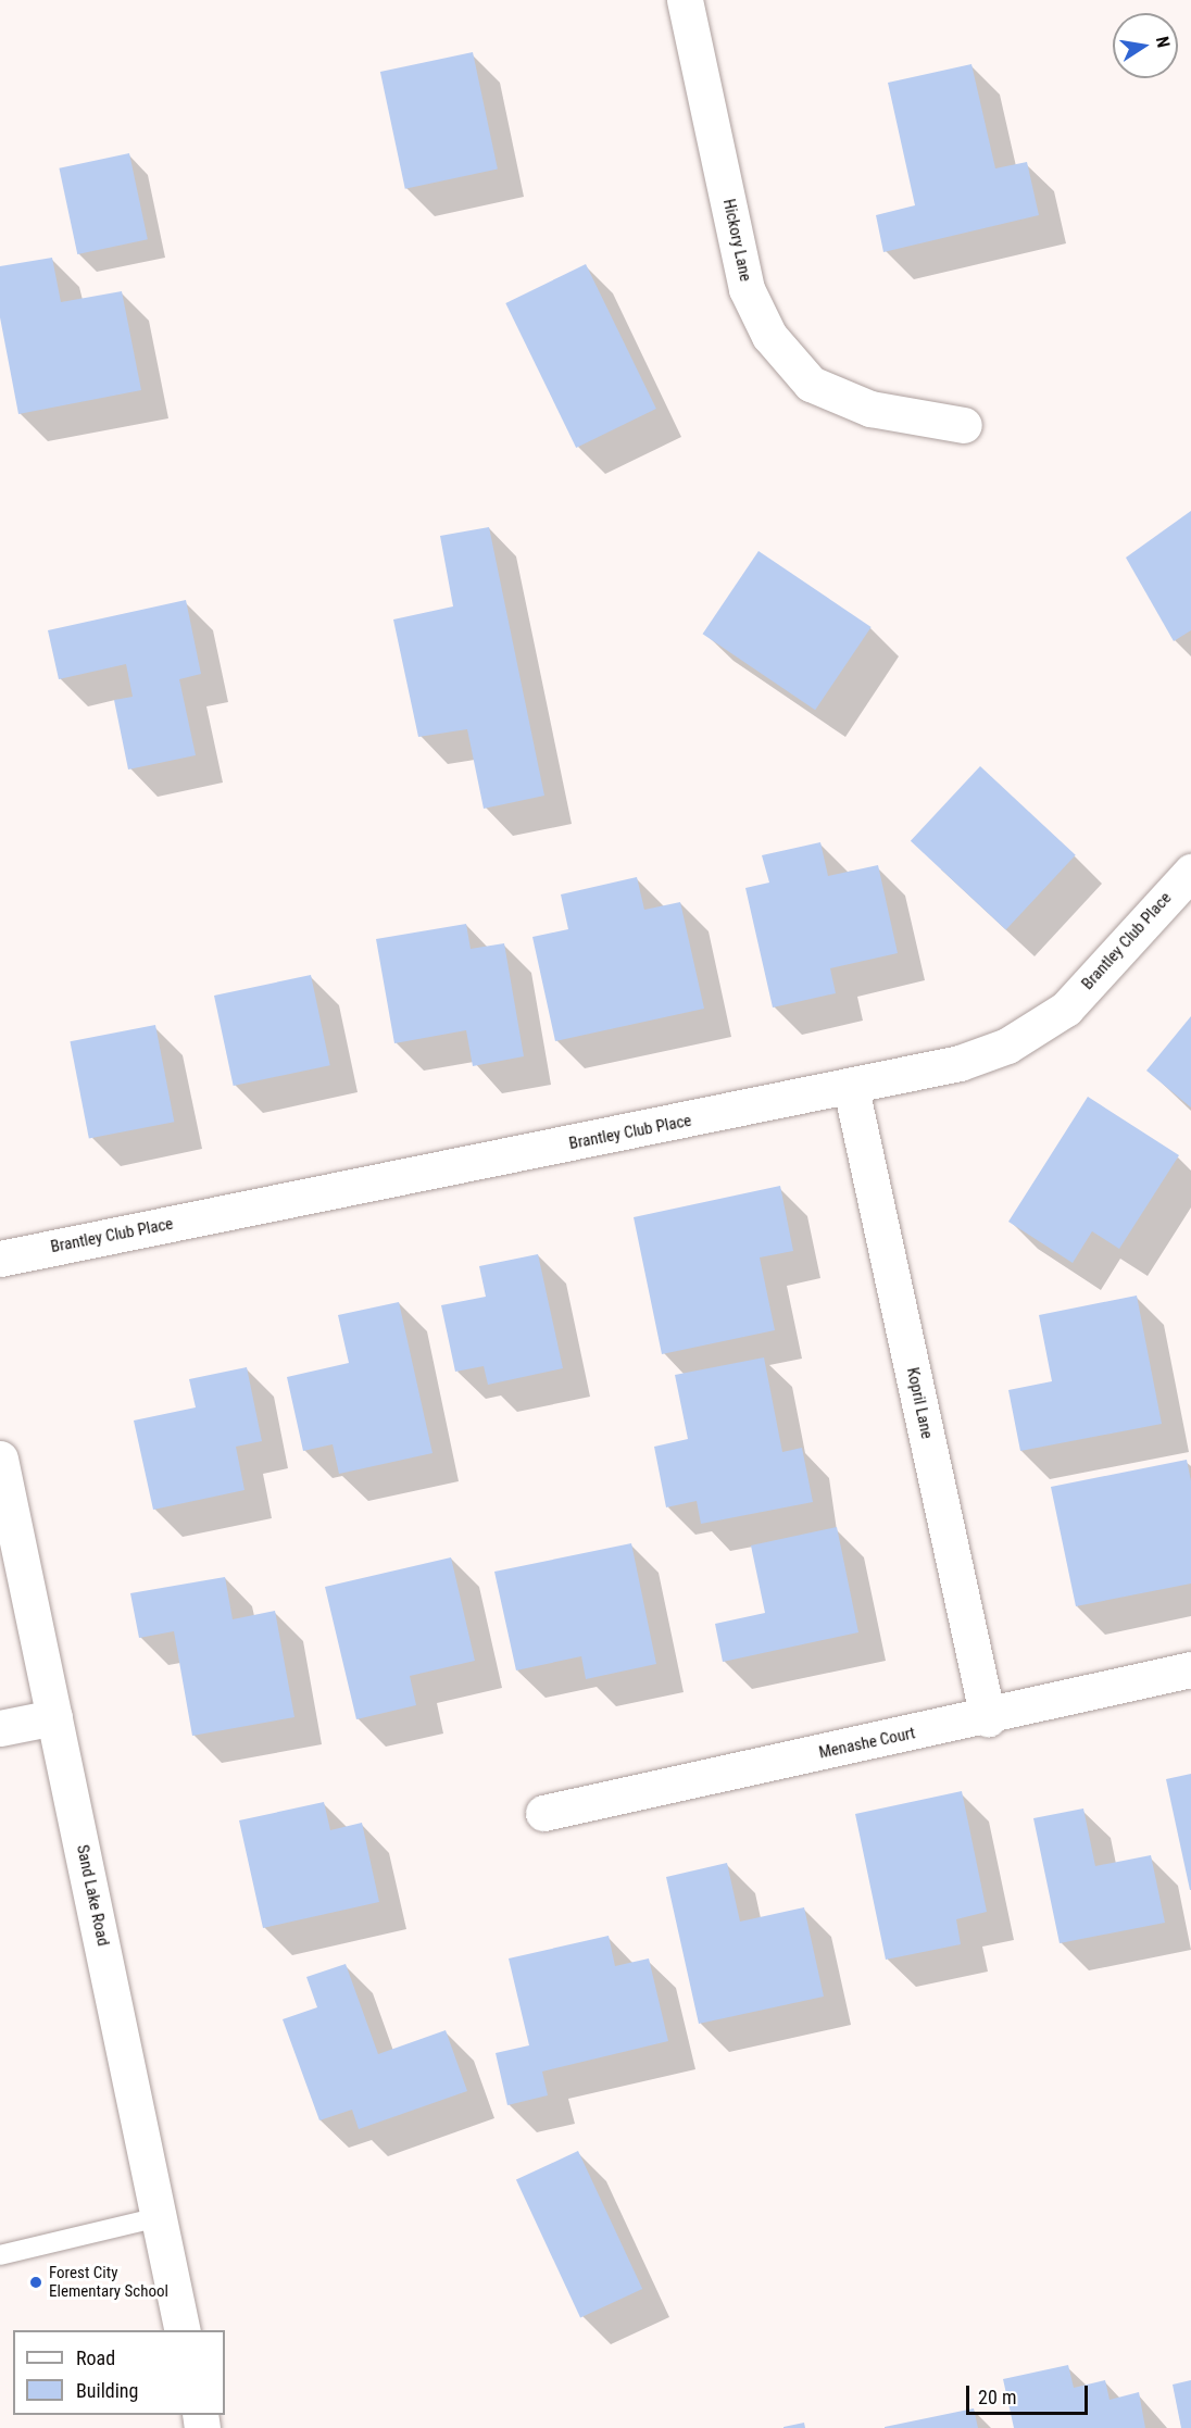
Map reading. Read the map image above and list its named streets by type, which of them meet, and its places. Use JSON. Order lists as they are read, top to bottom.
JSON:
{
  "streets": {
    "street": [
      "Hickory Lane",
      "Brantley Club Place",
      "Kopril Lane",
      "Menashe Court",
      "Sand Lake Road"
    ]
  },
  "crossings": [
    ["Brantley Club Place", "Kopril Lane"],
    ["Kopril Lane", "Menashe Court"]
  ],
  "places": ["Forest City Elementary School"],
  "legend": ["Road", "Building"],
  "scale_bar": "20 m",
  "north": "right"
}
